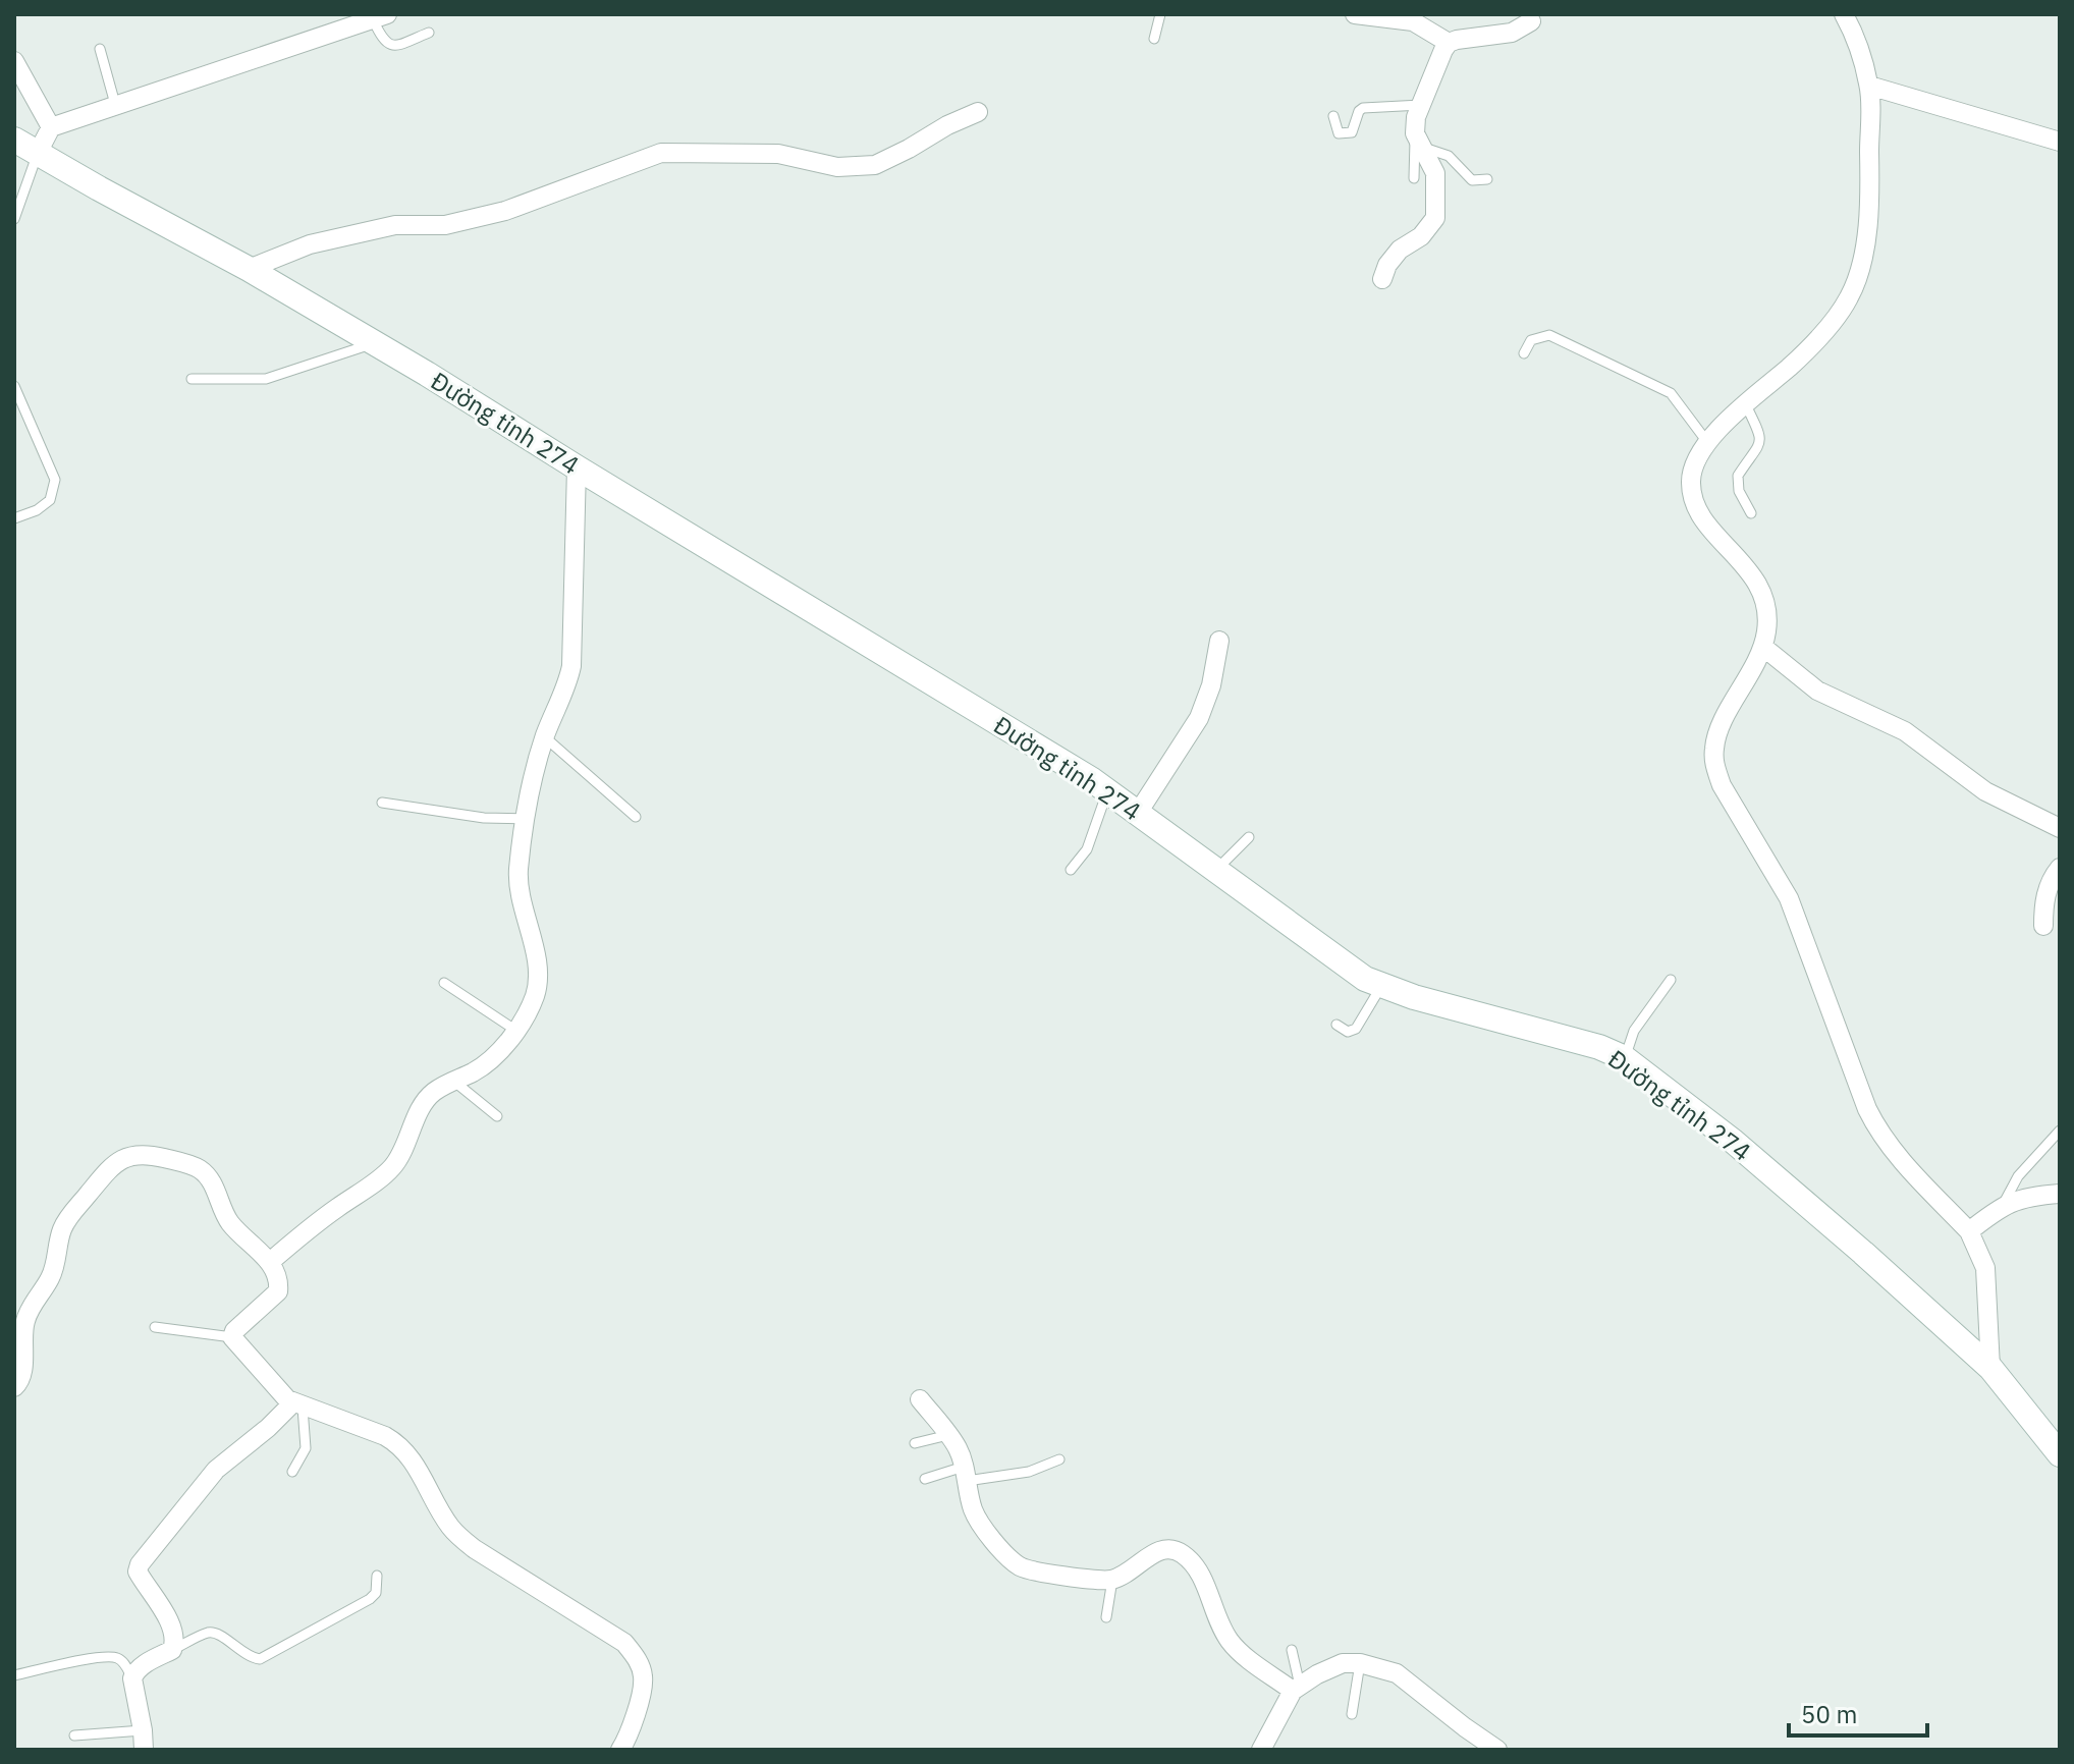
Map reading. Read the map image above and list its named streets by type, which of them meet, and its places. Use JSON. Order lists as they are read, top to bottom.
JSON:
{
  "streets": {
    "main road": ["Đường tỉnh 274"]
  },
  "scale_bar": "50 m"
}
